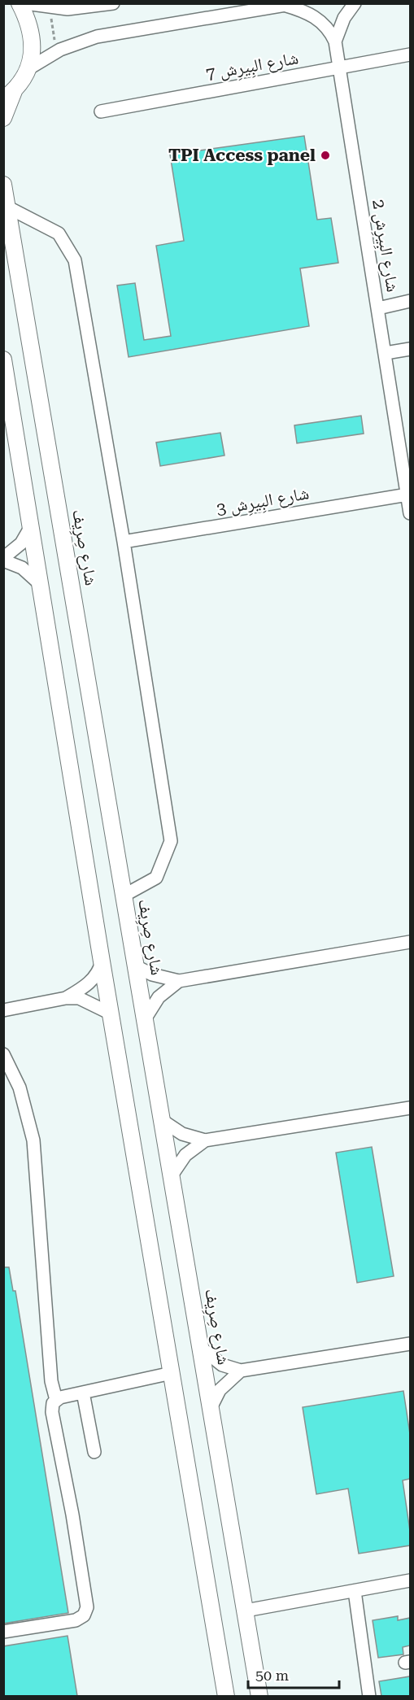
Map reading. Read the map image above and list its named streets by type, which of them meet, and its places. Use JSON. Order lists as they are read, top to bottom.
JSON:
{
  "streets": {
    "main road": ["شارع صِرِيف"],
    "street": ["شارع البِيرِش 7", "شارع البِيرِش 2", "شارع البِيرِش 3"]
  },
  "crossings": [
    ["شارع البِيرِش 7", "شارع البِيرِش 2"],
    ["شارع البِيرِش 2", "شارع البِيرِش 3"]
  ],
  "places": ["TPI Access panel"],
  "scale_bar": "50 m"
}
